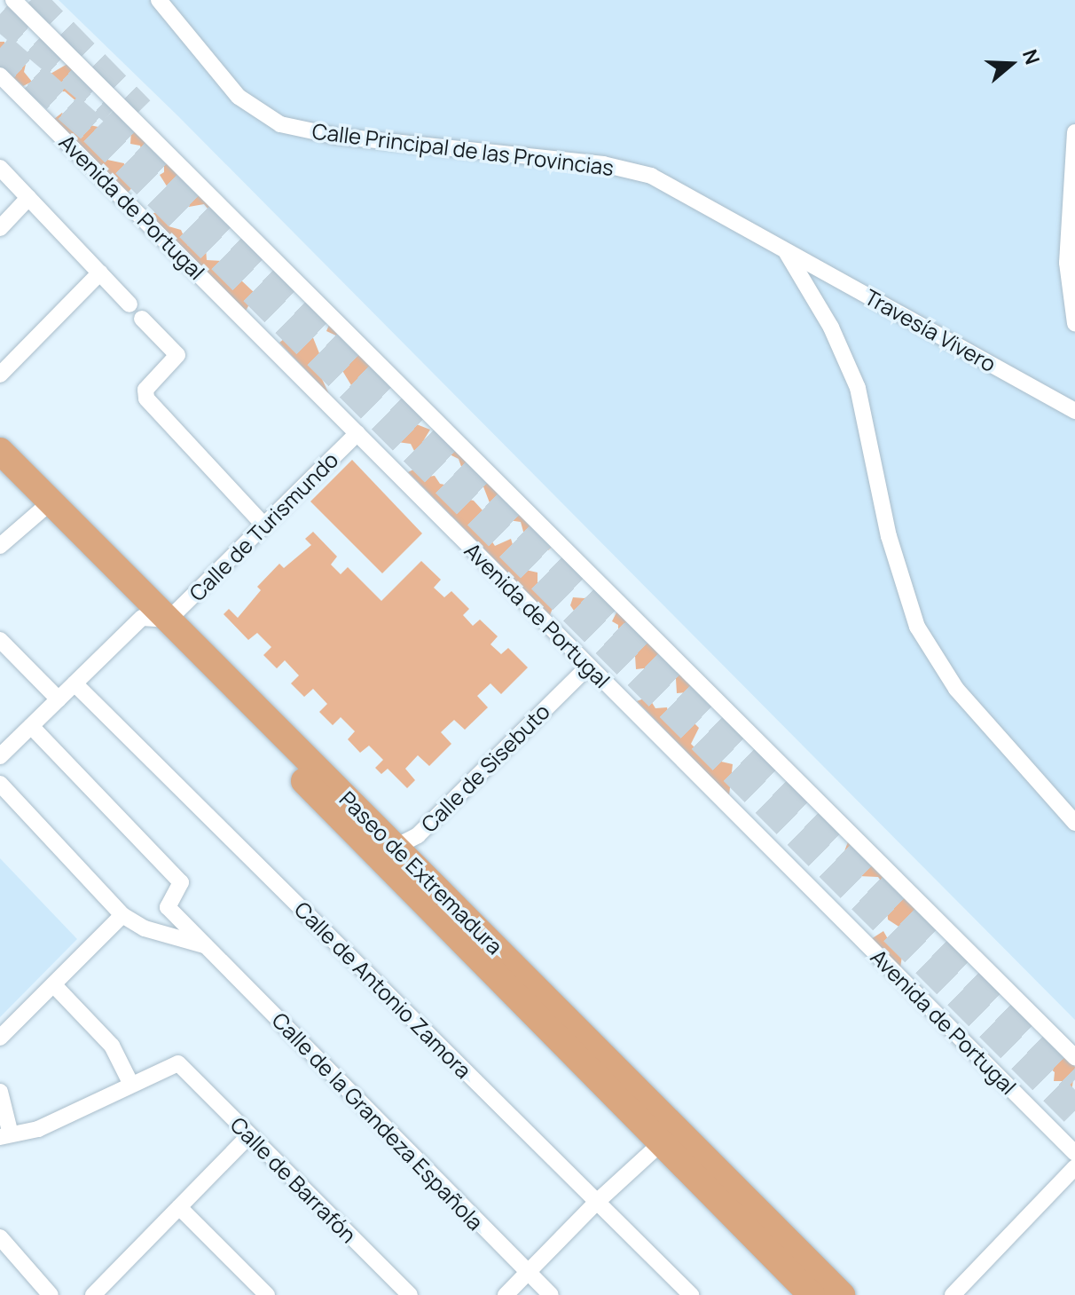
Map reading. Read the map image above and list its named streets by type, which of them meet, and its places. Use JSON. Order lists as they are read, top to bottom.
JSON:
{
  "streets": {
    "main road": ["Paseo de Extremadura"],
    "street": [
      "Calle Principal de las Provincias",
      "Avenida de Portugal",
      "Travesía Vivero",
      "Calle de Turismundo",
      "Calle de Sisebuto",
      "Calle de Antonio Zamora",
      "Calle de la Grandeza Española",
      "Calle de Barrafón"
    ]
  },
  "crossings": [
    ["Calle Principal de las Provincias", "Travesía Vivero"],
    ["Avenida de Portugal", "Calle de Turismundo"],
    ["Avenida de Portugal", "Calle de Sisebuto"],
    ["Calle de Turismundo", "Paseo de Extremadura"],
    ["Calle de Sisebuto", "Paseo de Extremadura"]
  ],
  "north": "right"
}
